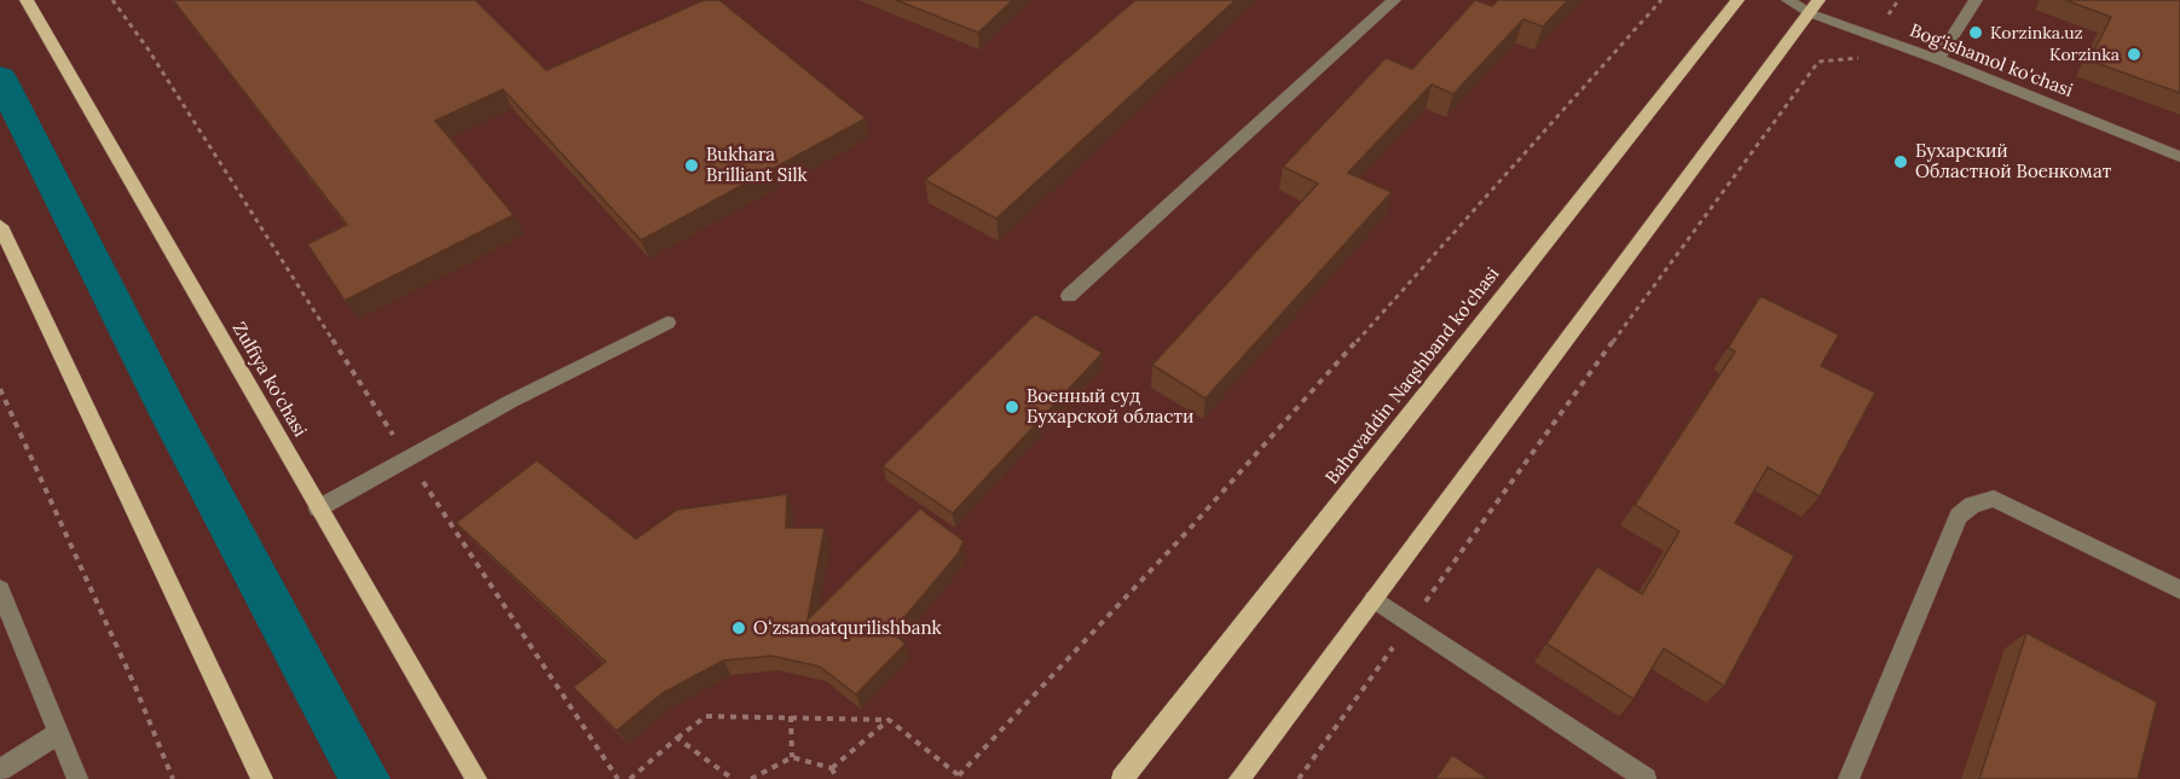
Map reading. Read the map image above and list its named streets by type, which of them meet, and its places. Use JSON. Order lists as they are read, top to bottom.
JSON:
{
  "streets": {
    "main road": ["Bahovaddin Naqshband ko'chasi", "Zulfiya ko'chasi"],
    "street": ["Bog'ishamol ko'chasi"]
  },
  "places": [
    "Korzinka.uz",
    "Korzinka",
    "Бухарский Областной Военкомат",
    "Bukhara Brilliant Silk",
    "Военный суд Бухарской области",
    "Oʻzsanoatqurilishbank"
  ]
}
